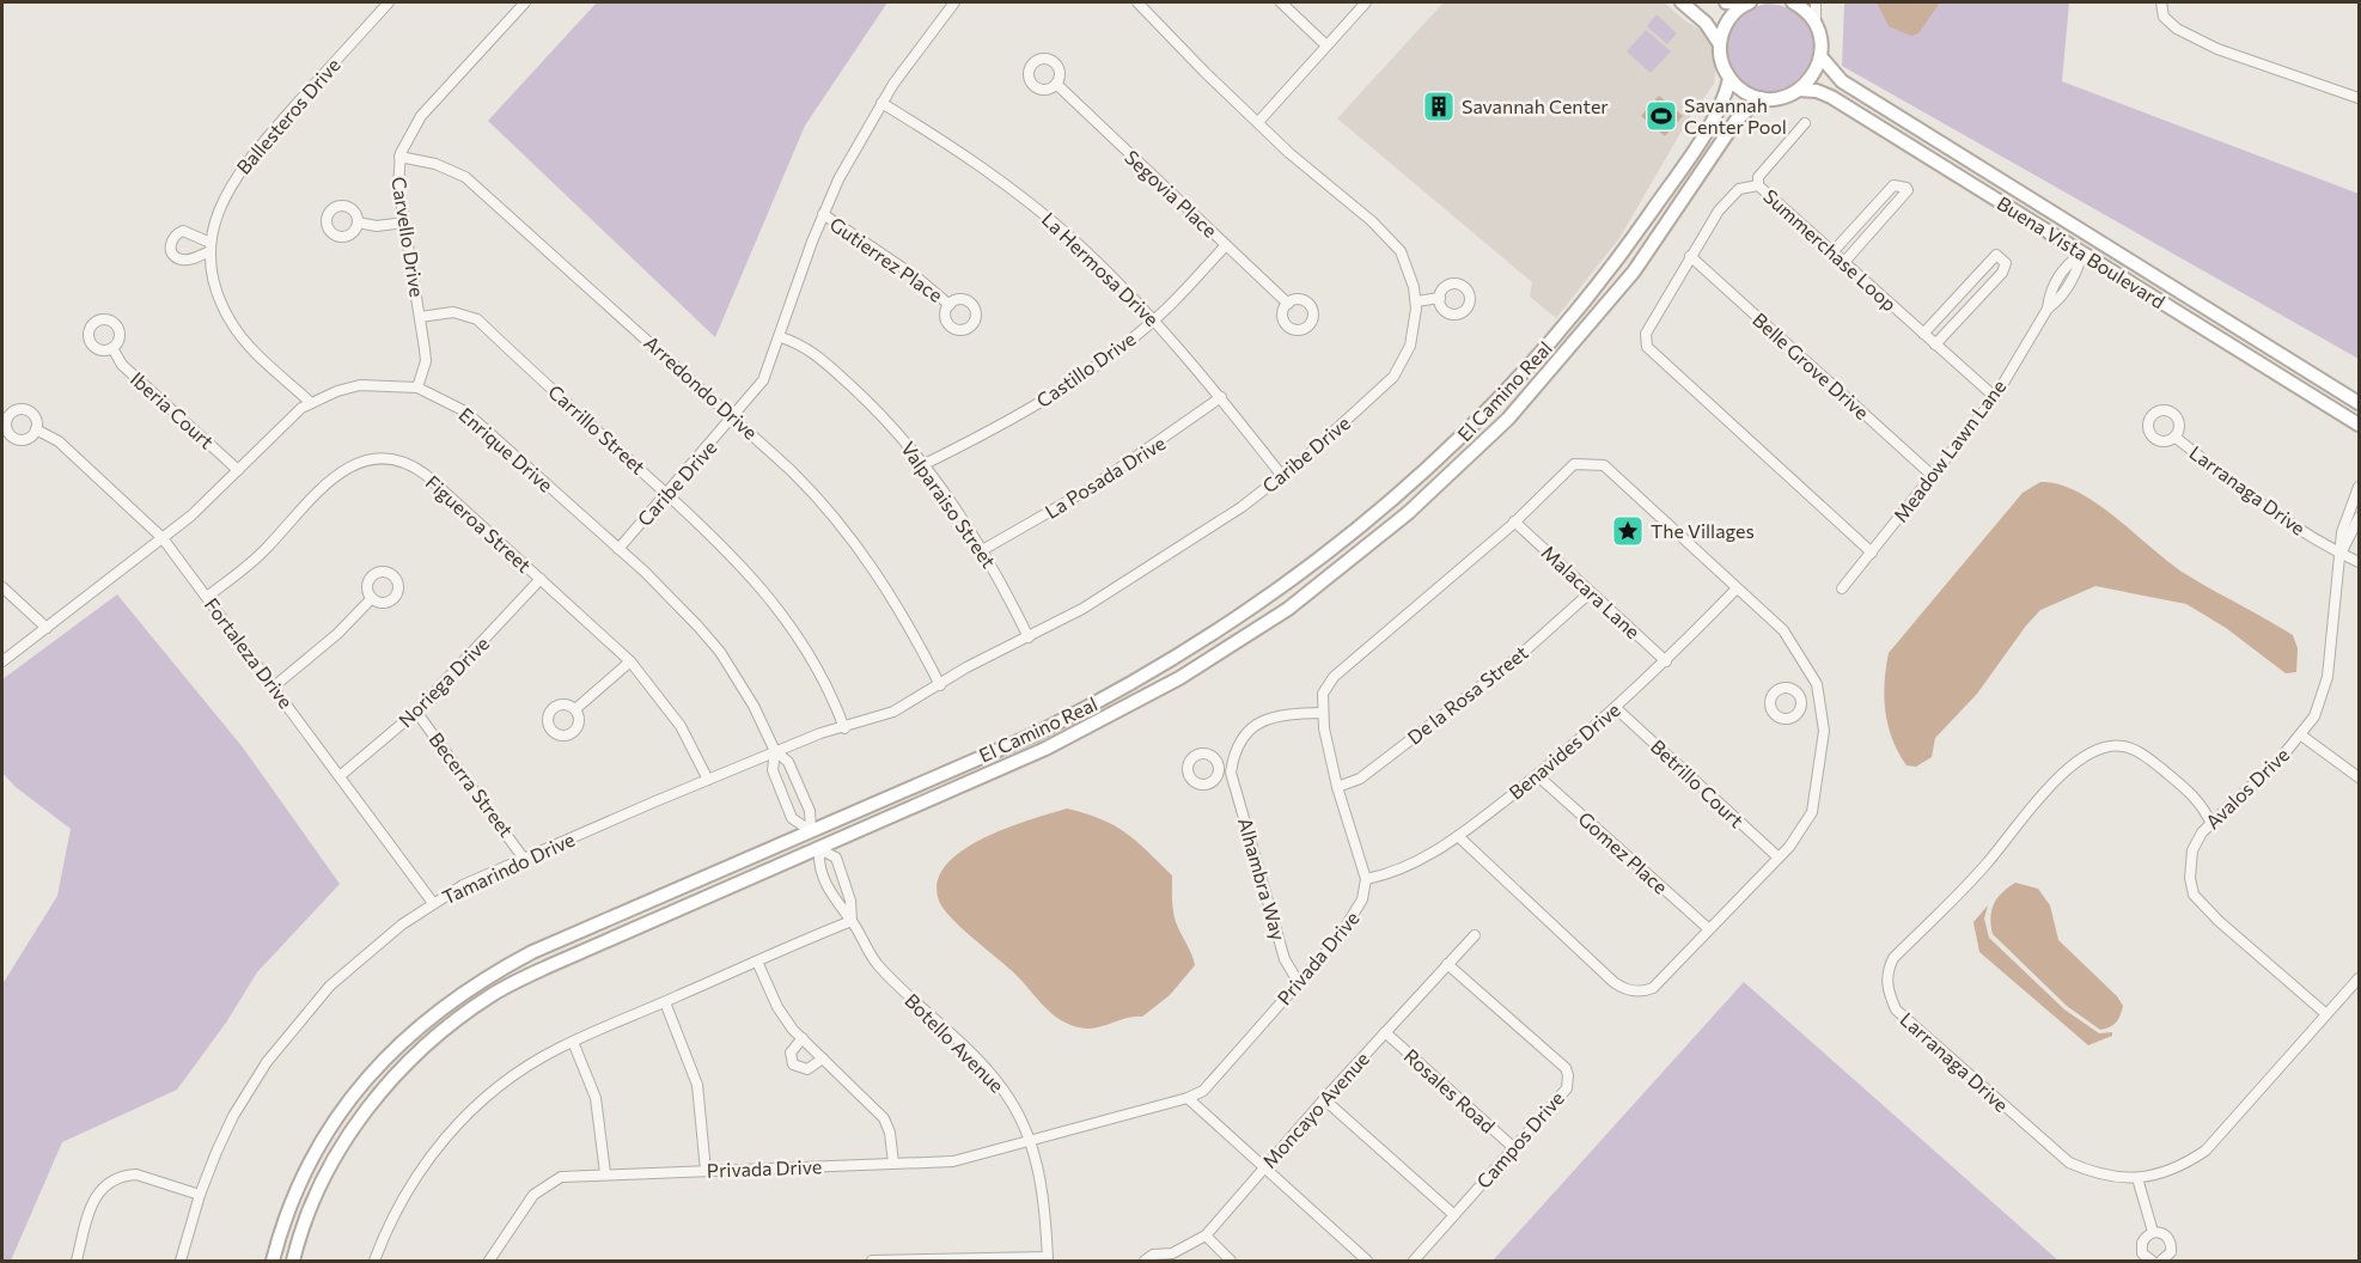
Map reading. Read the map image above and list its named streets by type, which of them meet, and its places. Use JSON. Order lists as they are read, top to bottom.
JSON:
{
  "streets": {
    "main road": ["Buena Vista Boulevard", "El Camino Real"],
    "street": [
      "Ballesteros Drive",
      "Segovia Place",
      "Carvello Drive",
      "Summerchase Loop",
      "Gutierrez Place",
      "La Hermosa Drive",
      "Belle Grove Drive",
      "Castillo Drive",
      "Arredondo Drive",
      "Iberia Court",
      "Carrillo Street",
      "Enrique Drive",
      "Meadow Lawn Lane",
      "Caribe Drive",
      "La Posada Drive",
      "Larranaga Drive",
      "Valparaiso Street",
      "Figueroa Street",
      "Malacara Lane",
      "Fortaleza Drive",
      "Noriega Drive",
      "De la Rosa Street",
      "Benavides Drive",
      "Betrillo Court",
      "Becerra Street",
      "Avalos Drive",
      "Gomez Place",
      "Tamarindo Drive",
      "Alhambra Way",
      "Privada Drive",
      "Botello Avenue",
      "Rosales Road",
      "Moncayo Avenue",
      "Campos Drive"
    ]
  },
  "crossings": [
    ["Ballesteros Drive", "Enrique Drive"],
    ["Segovia Place", "Castillo Drive"],
    ["Carvello Drive", "Arredondo Drive"],
    ["Carvello Drive", "Carrillo Street"],
    ["Carvello Drive", "Enrique Drive"],
    ["Summerchase Loop", "Belle Grove Drive"],
    ["Summerchase Loop", "Meadow Lawn Lane"],
    ["Buena Vista Boulevard", "Meadow Lawn Lane"],
    ["Gutierrez Place", "Caribe Drive"],
    ["La Hermosa Drive", "Castillo Drive"],
    ["La Hermosa Drive", "Caribe Drive"],
    ["La Hermosa Drive", "La Posada Drive"],
    ["Belle Grove Drive", "Meadow Lawn Lane"],
    ["Castillo Drive", "Valparaiso Street"],
    ["Arredondo Drive", "Caribe Drive"],
    ["El Camino Real", "Enrique Drive"],
    ["El Camino Real", "Botello Avenue"],
    ["Iberia Court", "Enrique Drive"],
    ["Carrillo Street", "Caribe Drive"],
    ["Enrique Drive", "Caribe Drive"],
    ["Enrique Drive", "Fortaleza Drive"],
    ["Enrique Drive", "Tamarindo Drive"],
    ["Caribe Drive", "Valparaiso Street"],
    ["Caribe Drive", "Tamarindo Drive"],
    ["La Posada Drive", "Valparaiso Street"],
    ["Larranaga Drive", "Avalos Drive"],
    ["Figueroa Street", "Fortaleza Drive"],
    ["Figueroa Street", "Noriega Drive"],
    ["Figueroa Street", "Tamarindo Drive"],
    ["Malacara Lane", "De la Rosa Street"],
    ["Malacara Lane", "Benavides Drive"],
    ["Fortaleza Drive", "Noriega Drive"],
    ["Fortaleza Drive", "Tamarindo Drive"],
    ["Noriega Drive", "Becerra Street"],
    ["Benavides Drive", "Betrillo Court"],
    ["Benavides Drive", "Gomez Place"],
    ["Benavides Drive", "Privada Drive"],
    ["Becerra Street", "Tamarindo Drive"],
    ["Alhambra Way", "Privada Drive"],
    ["Privada Drive", "Botello Avenue"],
    ["Rosales Road", "Moncayo Avenue"],
    ["Rosales Road", "Campos Drive"],
    ["Moncayo Avenue", "Campos Drive"]
  ],
  "places": {
    "building": ["Savannah Center"],
    "sports": ["Savannah Center Pool"],
    "place": ["The Villages"]
  }
}
